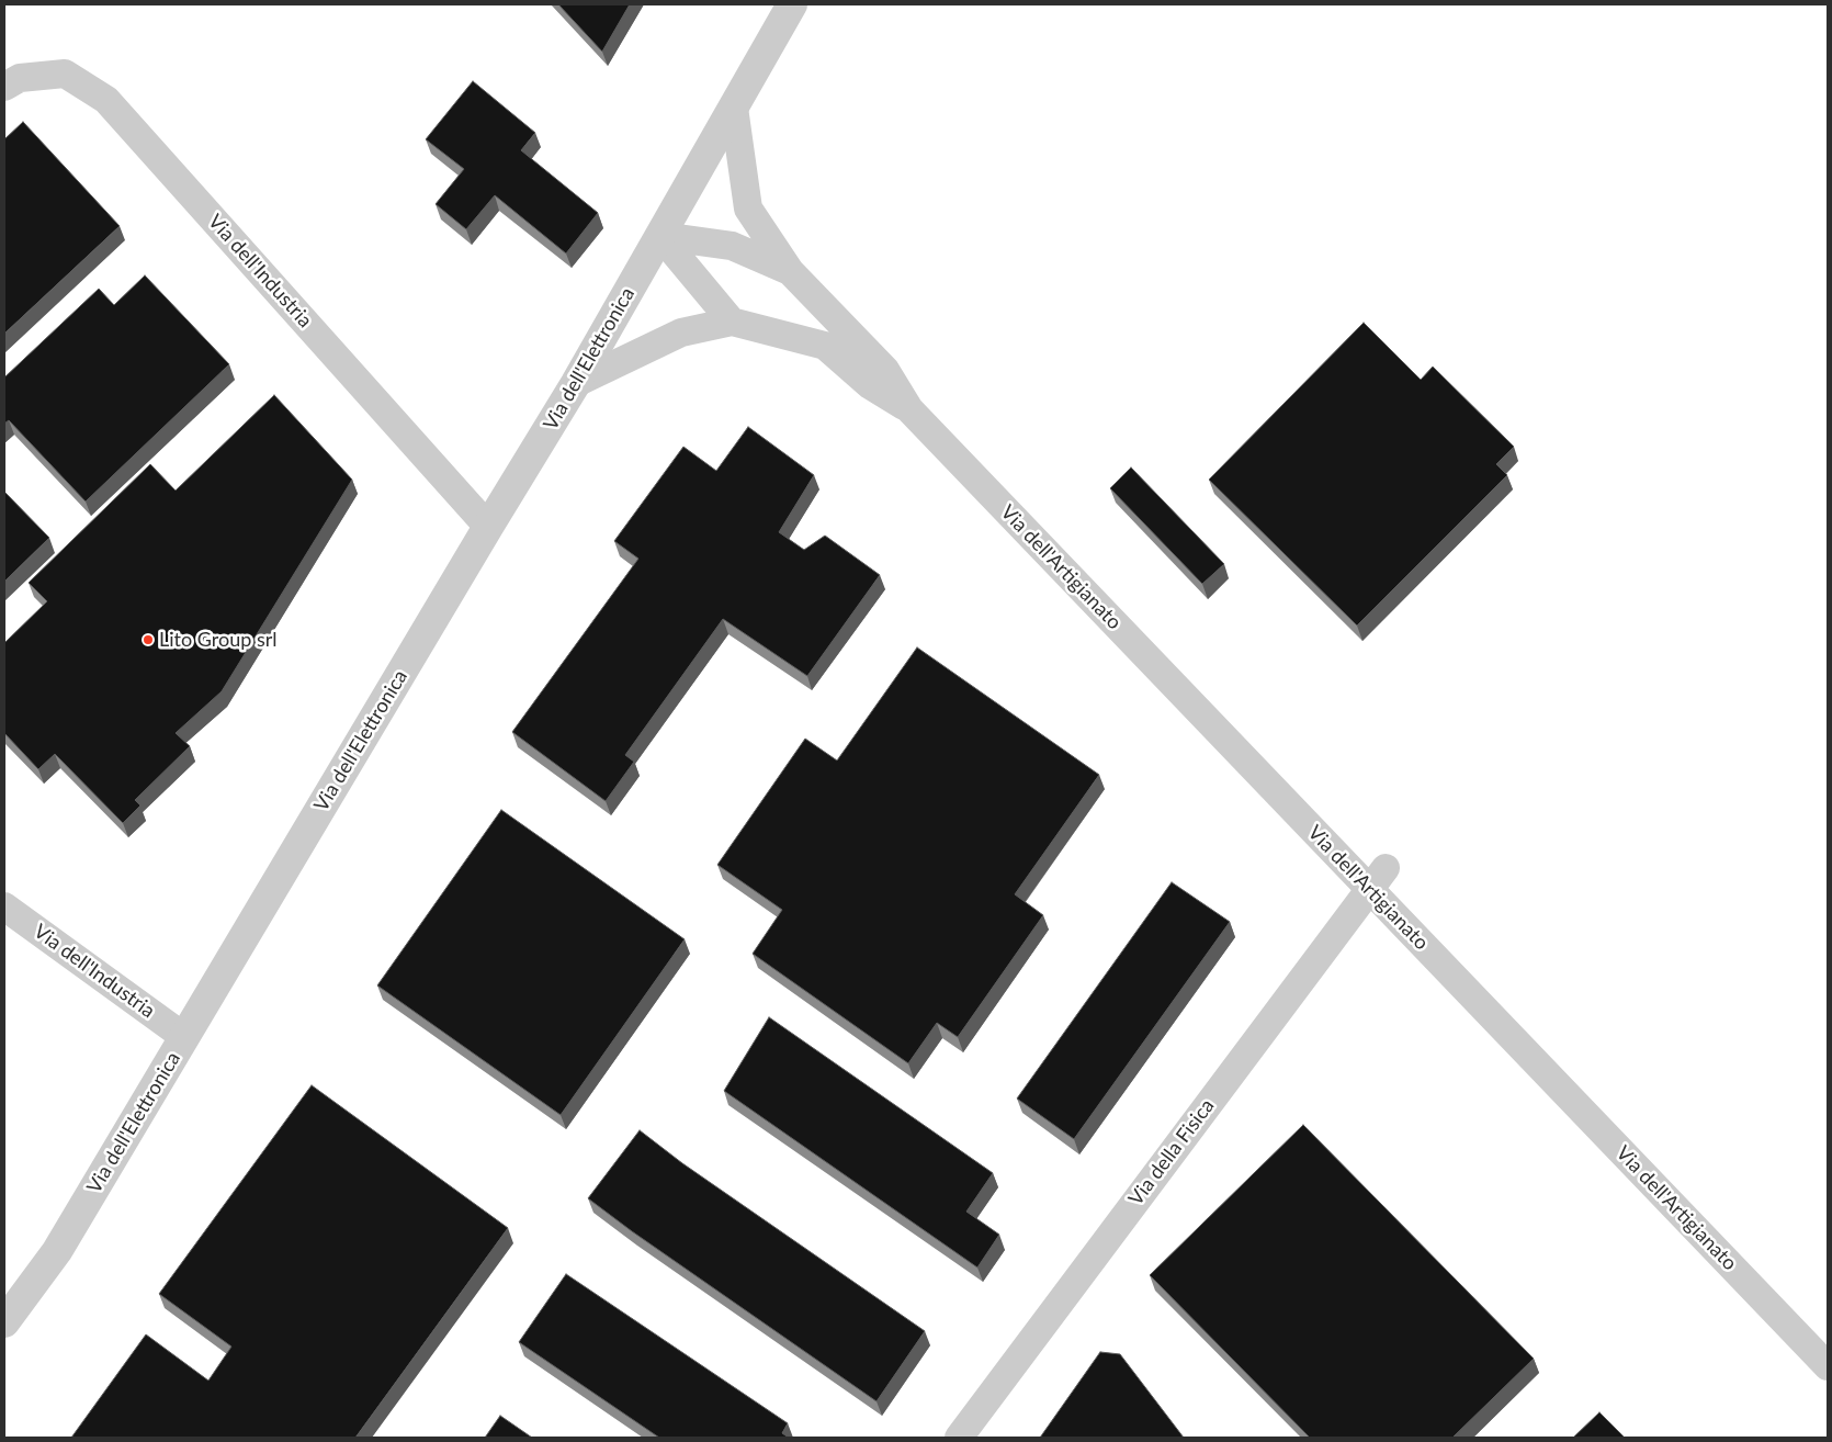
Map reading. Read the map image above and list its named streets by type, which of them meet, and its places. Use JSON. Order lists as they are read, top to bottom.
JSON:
{
  "streets": {
    "street": [
      "Via dell'Industria",
      "Via dell'Elettronica",
      "Via dell'Artigianato",
      "Via della Fisica"
    ]
  },
  "crossings": [
    ["Via dell'Industria", "Via dell'Elettronica"],
    ["Via dell'Elettronica", "Via dell'Artigianato"],
    ["Via dell'Artigianato", "Via della Fisica"]
  ],
  "places": ["Lito Group srl"]
}
